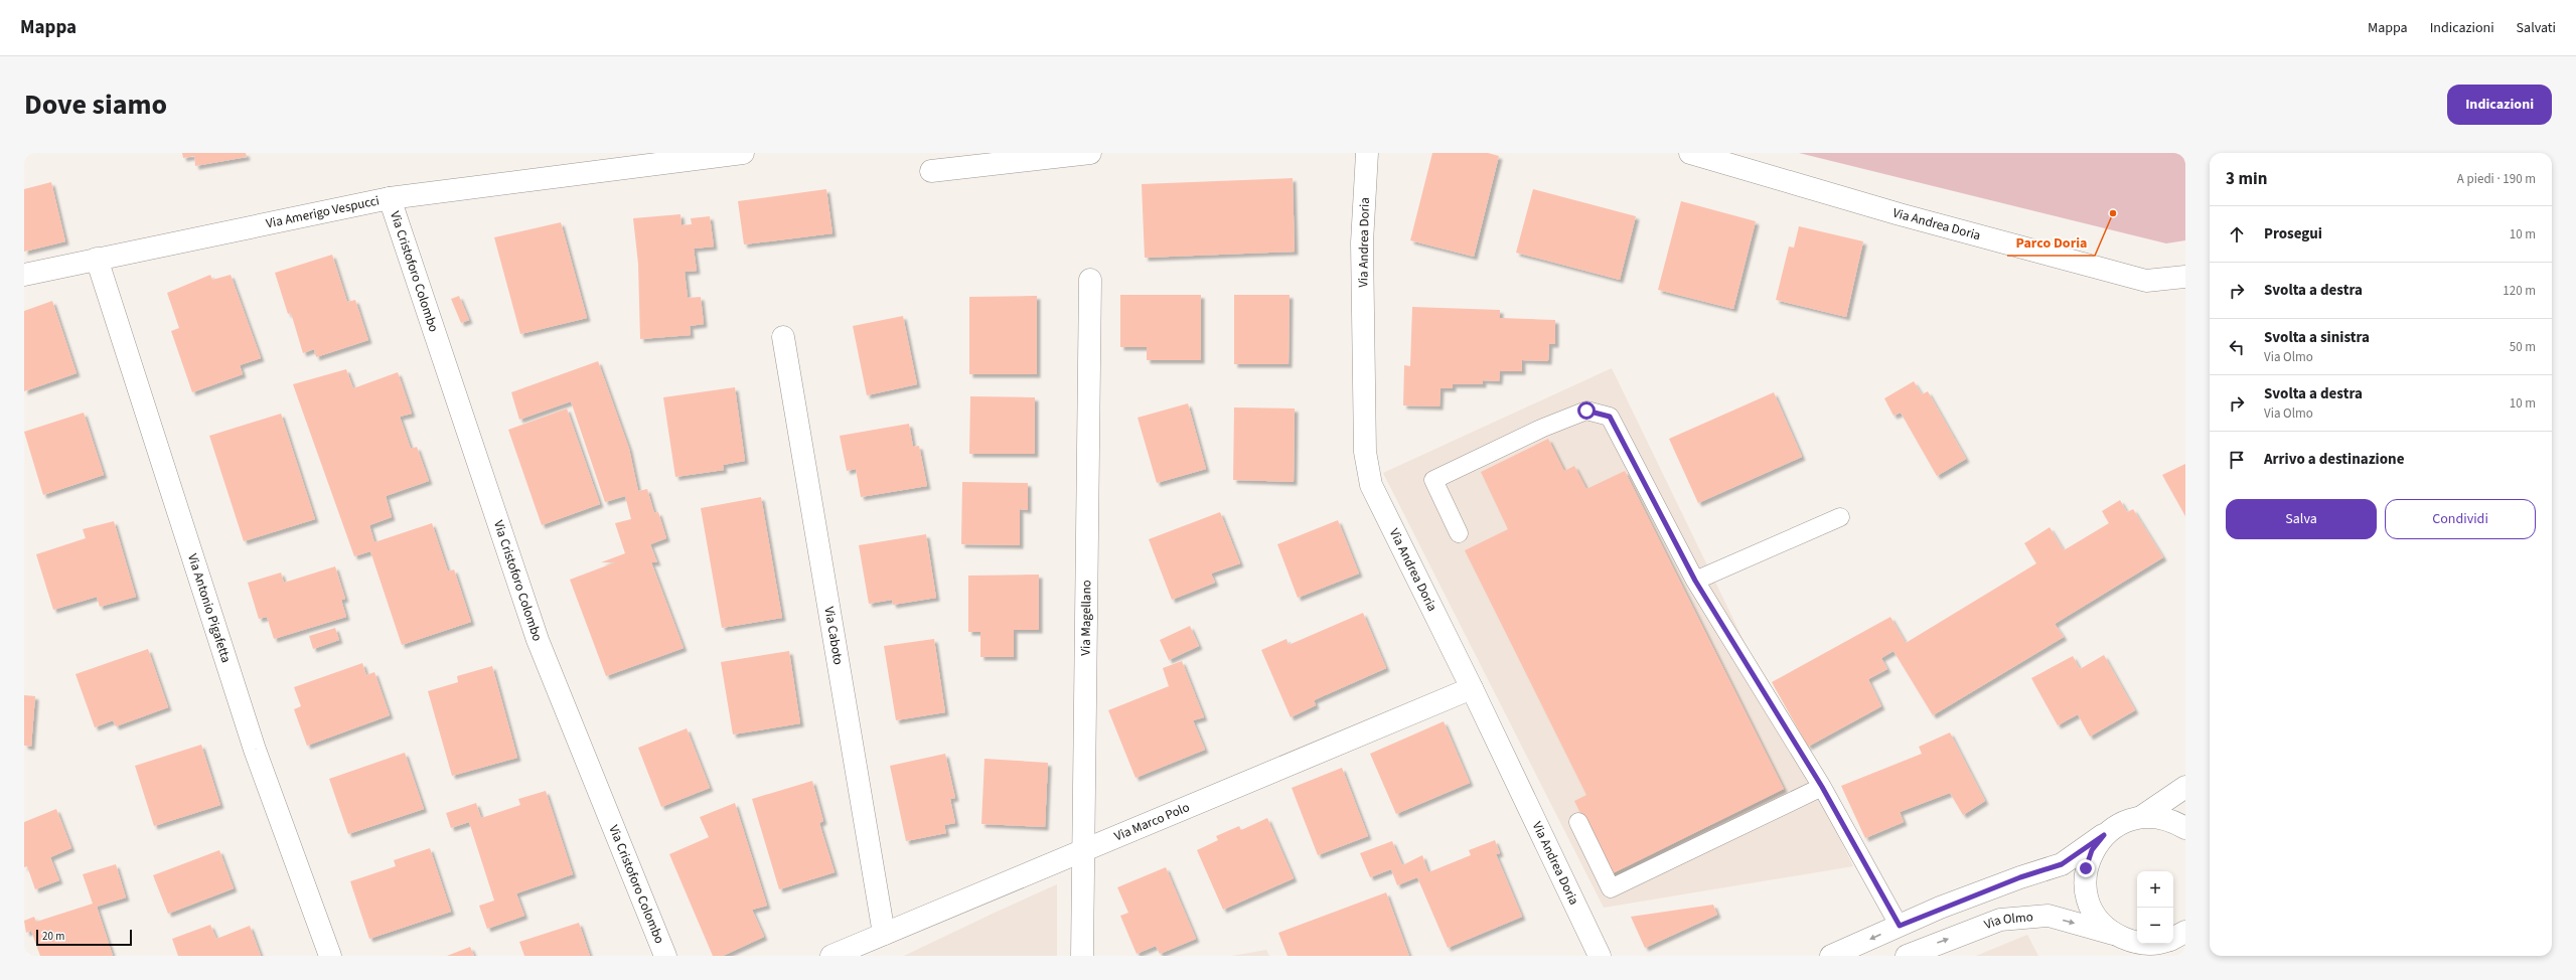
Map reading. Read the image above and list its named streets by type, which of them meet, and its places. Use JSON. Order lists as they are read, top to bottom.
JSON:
{
  "streets": {
    "street": [
      "Via Amerigo Vespucci",
      "Via Andrea Doria",
      "Via Cristoforo Colombo",
      "Via Antonio Pigafetta",
      "Via Magellano",
      "Via Caboto",
      "Via Marco Polo",
      "Via Olmo"
    ]
  },
  "crossings": [
    ["Via Amerigo Vespucci", "Via Cristoforo Colombo"],
    ["Via Amerigo Vespucci", "Via Antonio Pigafetta"],
    ["Via Andrea Doria", "Via Marco Polo"],
    ["Via Magellano", "Via Marco Polo"],
    ["Via Caboto", "Via Marco Polo"]
  ],
  "places": ["Parco Doria"],
  "scale_bar": "20 m",
  "page": {
    "header": "Mappa",
    "nav": ["Mappa", "Indicazioni", "Salvati"],
    "title": "Dove siamo",
    "buttons": [
      "Indicazioni",
      ["Salva", "Condividi"]
    ],
    "heading": ["3 min", "A piedi · 190 m"],
    "list": [
      ["Prosegui", "10 m"],
      ["Svolta a destra", "120 m"],
      ["Svolta a sinistra", "Via Olmo", "50 m"],
      ["Svolta a destra", "Via Olmo", "10 m"],
      "Arrivo a destinazione"
    ],
    "map_buttons": ["+", "−"],
    "scale": "20 m"
  }
}
